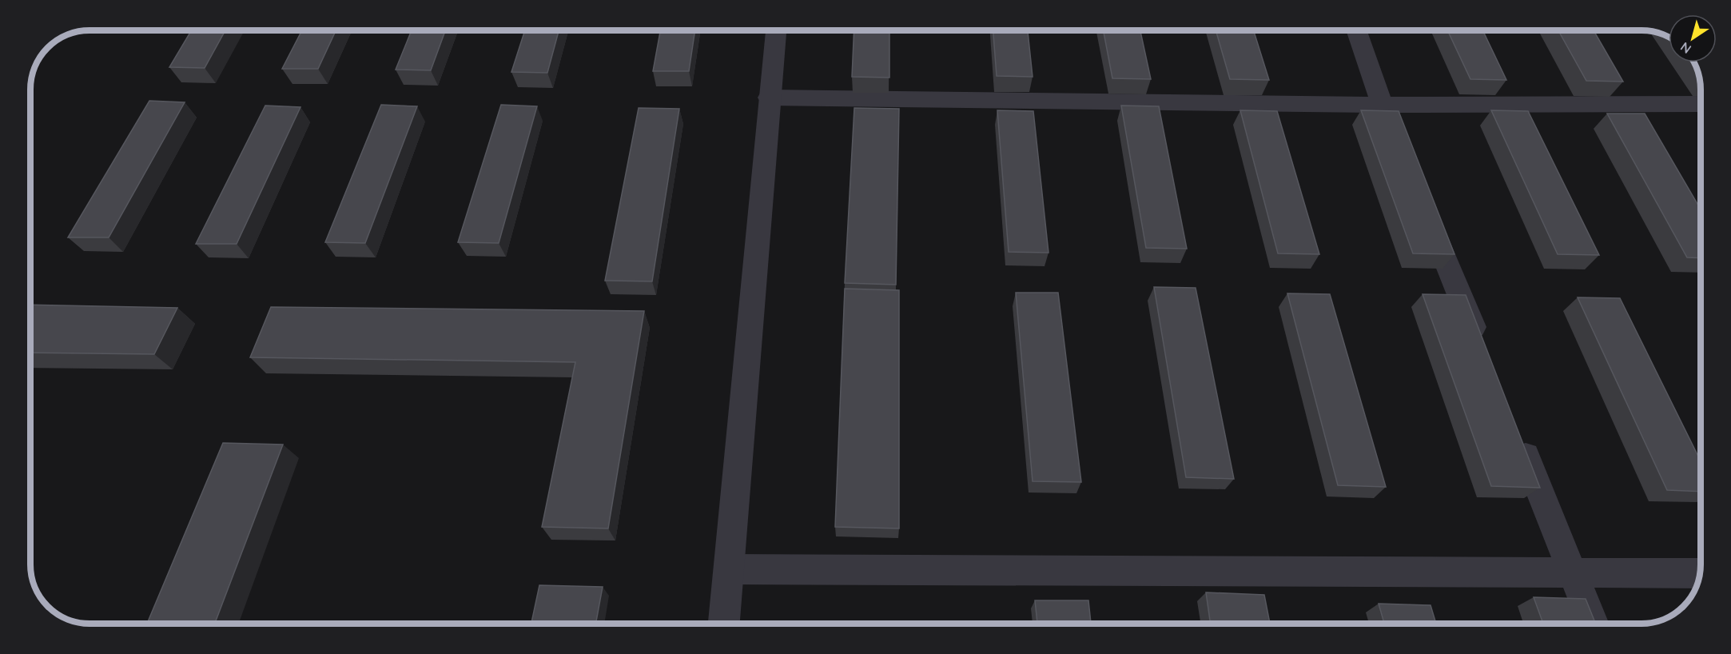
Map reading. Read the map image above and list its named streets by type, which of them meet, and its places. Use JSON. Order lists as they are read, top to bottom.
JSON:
{
  "north": "bottom left"
}
